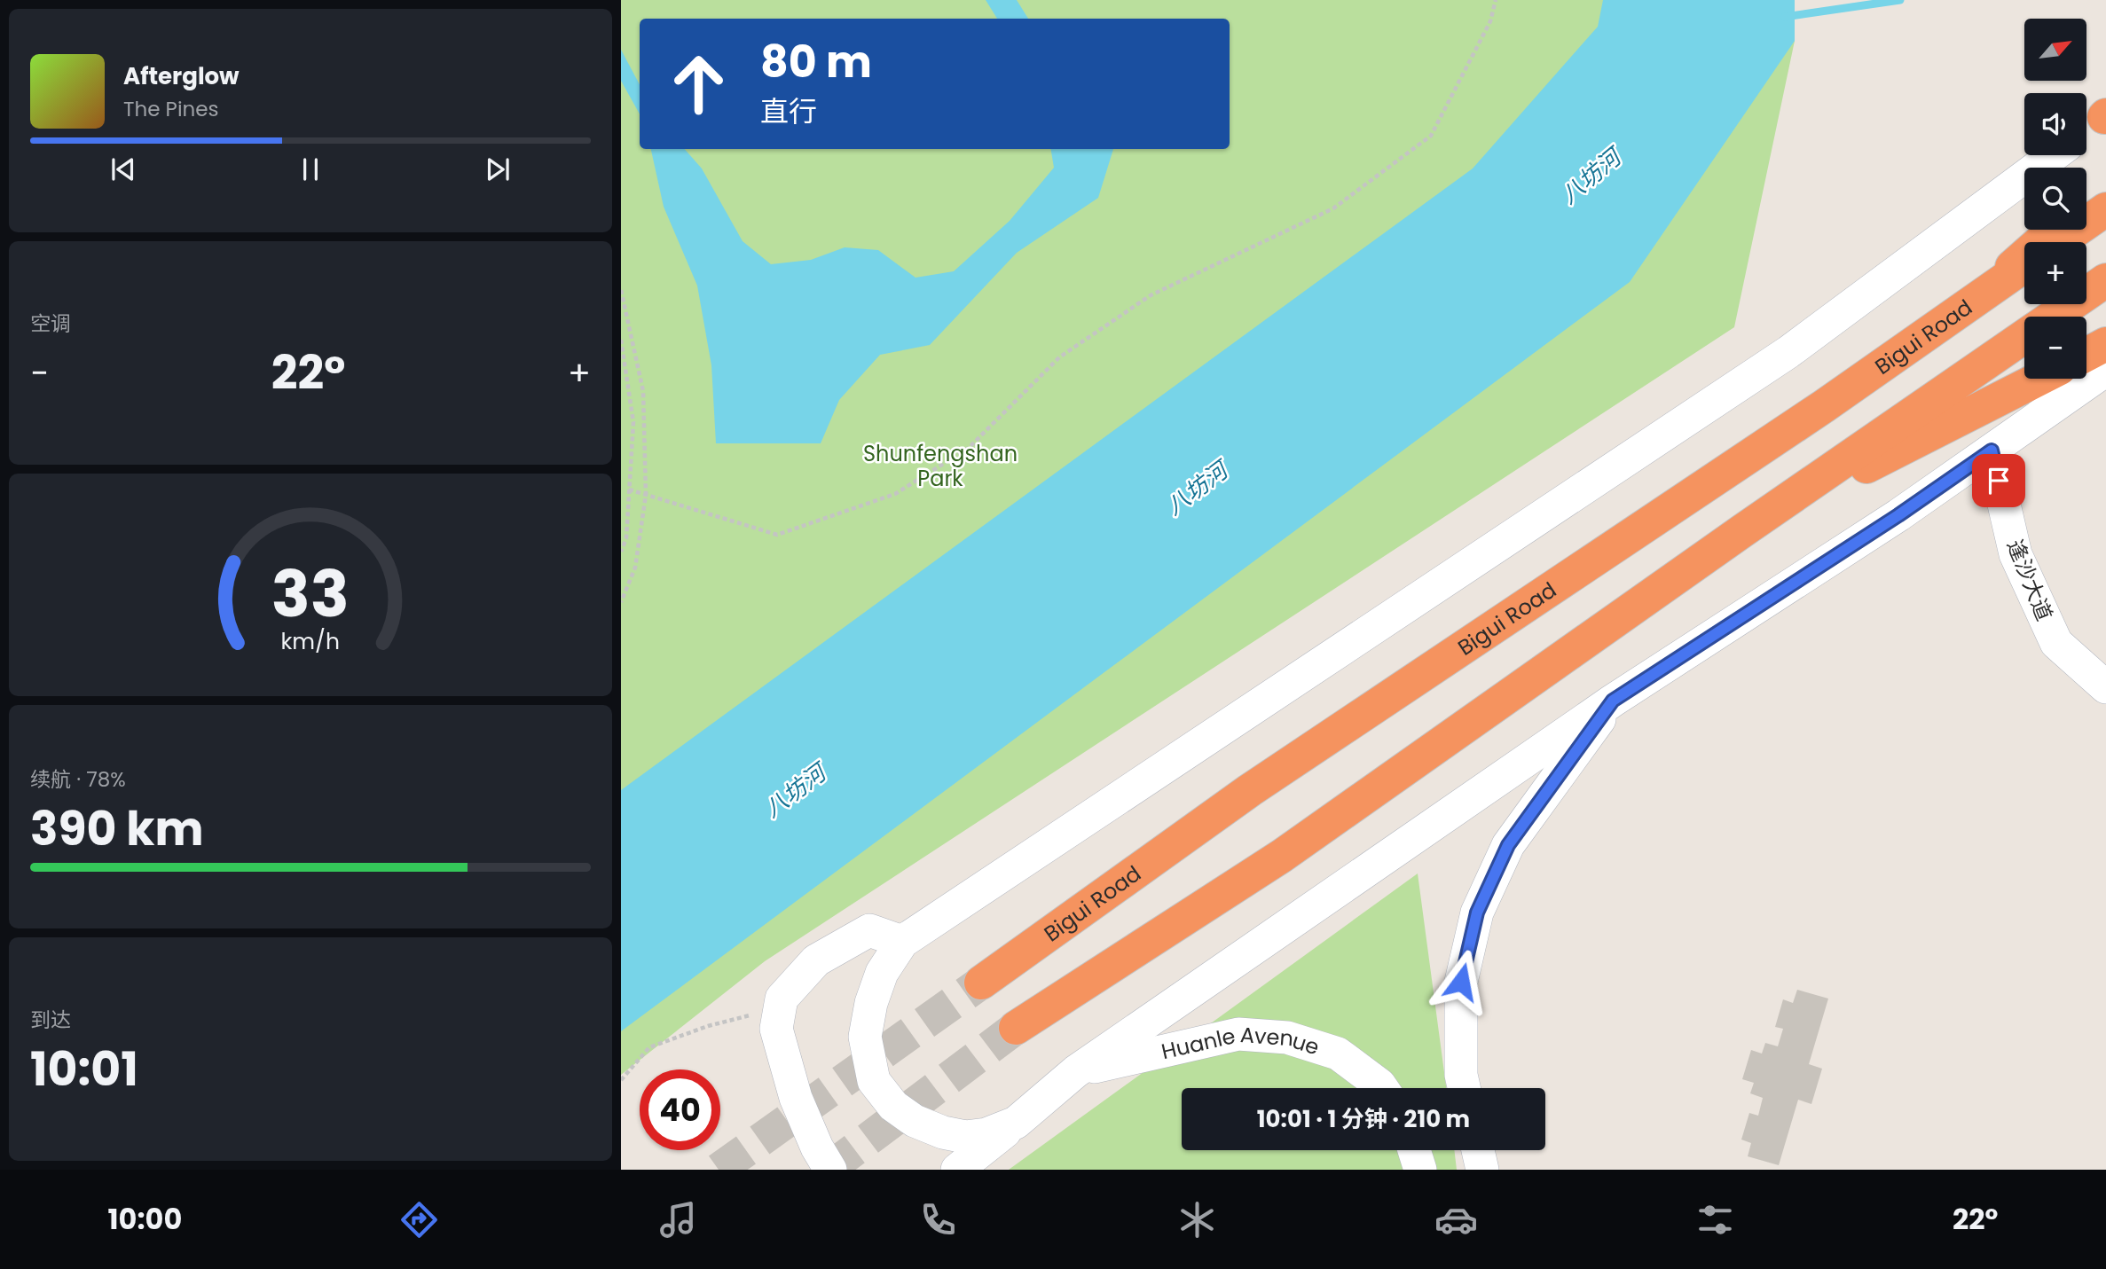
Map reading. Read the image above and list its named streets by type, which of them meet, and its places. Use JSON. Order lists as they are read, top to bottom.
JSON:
{
  "streets": {
    "highway": ["Bigui Road"],
    "street": ["逢沙大道", "Huanle Avenue"]
  },
  "water": ["八坊河"],
  "parks": ["Shunfengshan Park"],
  "north": "top right",
  "page": {
    "map_buttons": ["+", "−"],
    "turn": ["80 m", "直行"],
    "song": ["Afterglow", "The Pines"],
    "tile": [
      "空调",
      ["续航 · 78%", "390 km"],
      ["到达", "10:01"]
    ],
    "heat": ["−", "22°", "+"],
    "limit": "40",
    "trip": "10:01 · 1 分钟 · 210 m",
    "tabs": ["10:00", "22°"],
    "gauge": ["33", "km/h"]
  }
}
